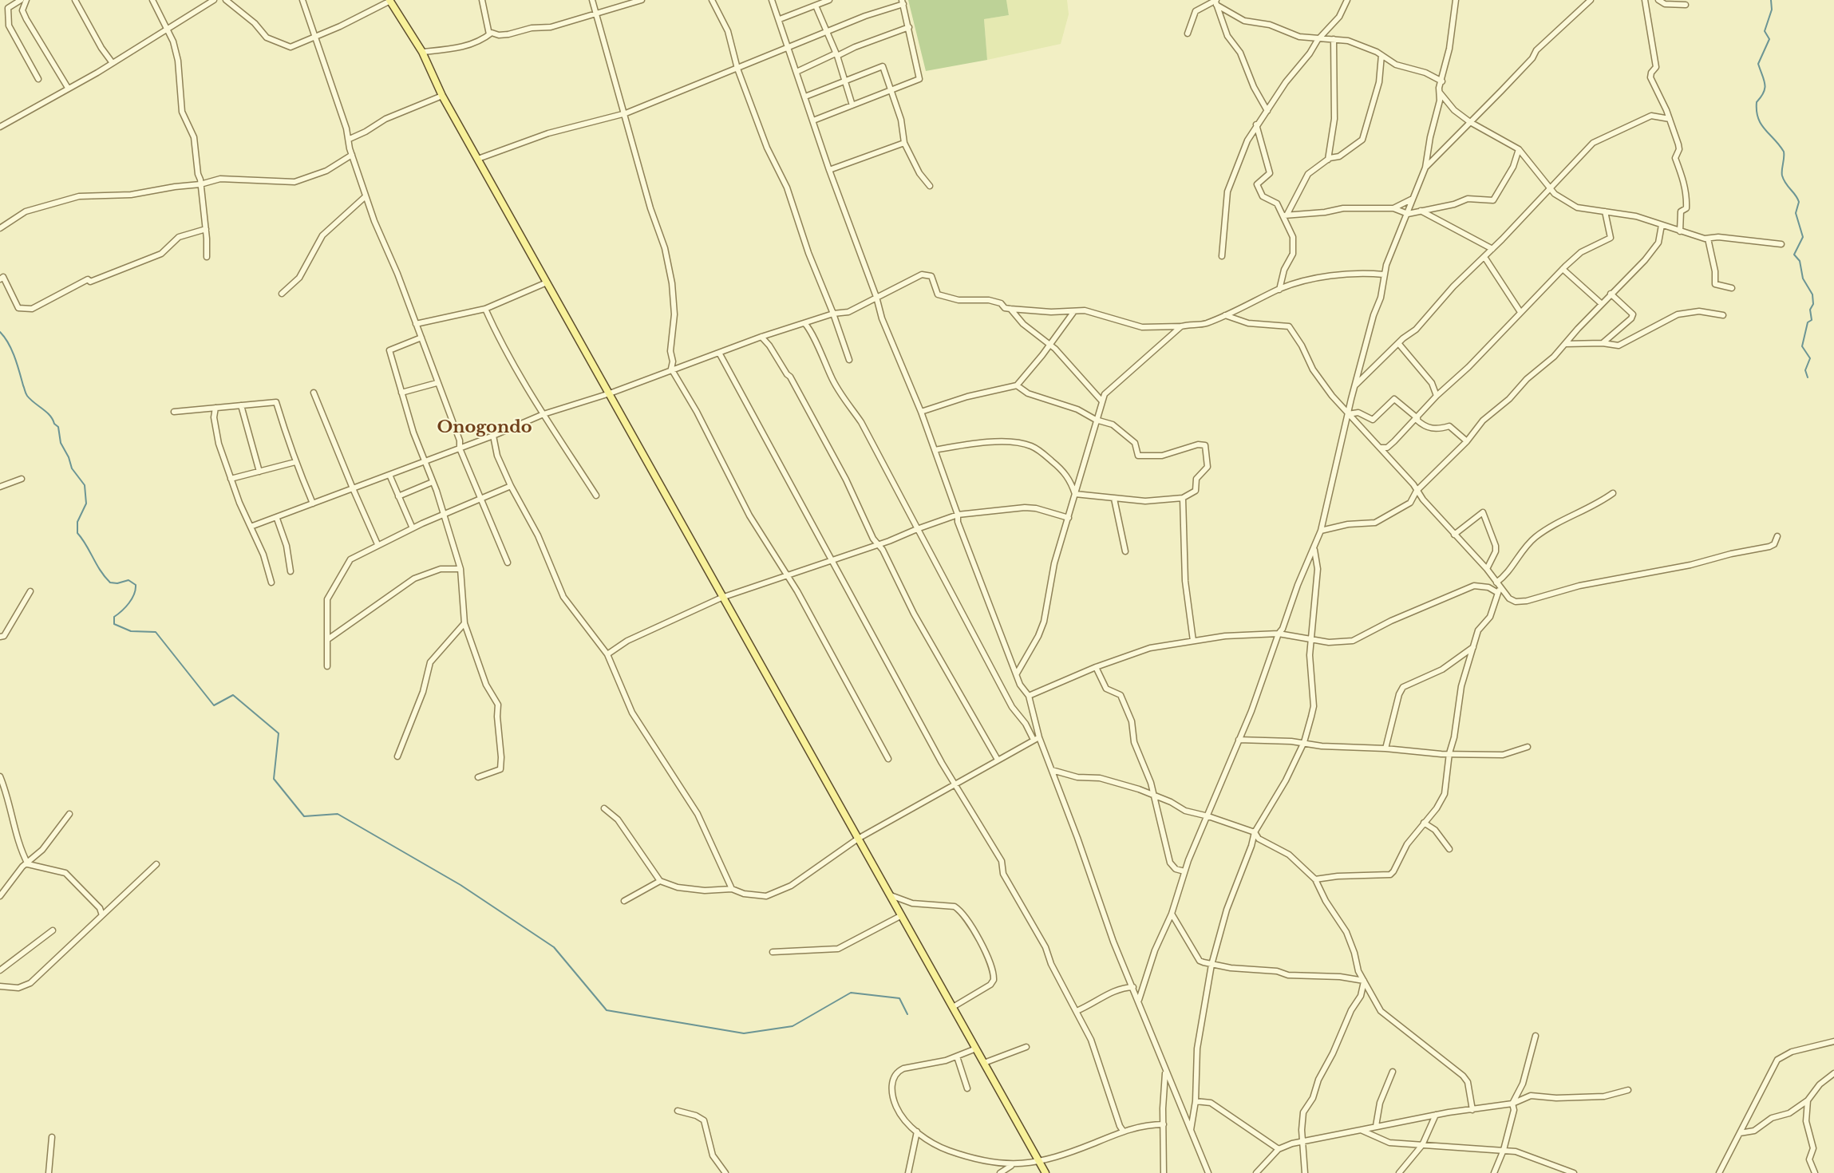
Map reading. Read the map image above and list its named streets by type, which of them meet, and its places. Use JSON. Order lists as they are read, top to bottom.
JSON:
{
  "districts": ["Onogondo"]
}
